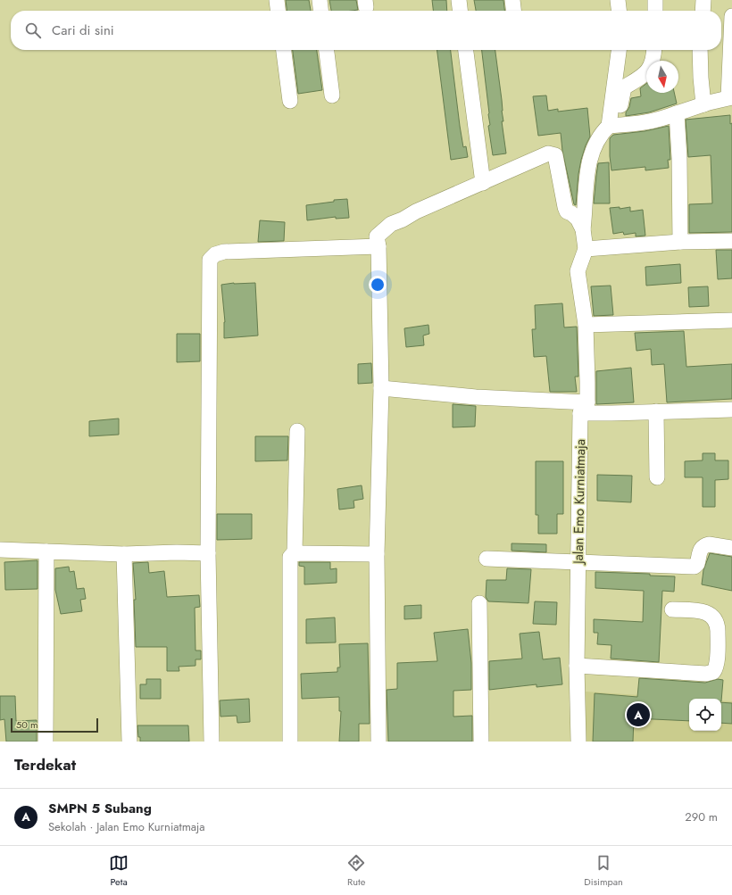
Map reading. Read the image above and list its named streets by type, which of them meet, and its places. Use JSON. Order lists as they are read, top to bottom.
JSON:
{
  "streets": {
    "street": ["Jalan Emo Kurniatmaja"]
  },
  "scale_bar": "50 m",
  "north": "bottom",
  "page": {
    "search": "Cari di sini",
    "pins": "A",
    "scale": "50 m",
    "heading": "Terdekat",
    "list": [
      {
        "mark": "A",
        "name": "SMPN 5 Subang",
        "note": "Sekolah · Jalan Emo Kurniatmaja",
        "value": "290 m"
      }
    ],
    "nav": ["Peta", "Rute", "Disimpan"]
  }
}
